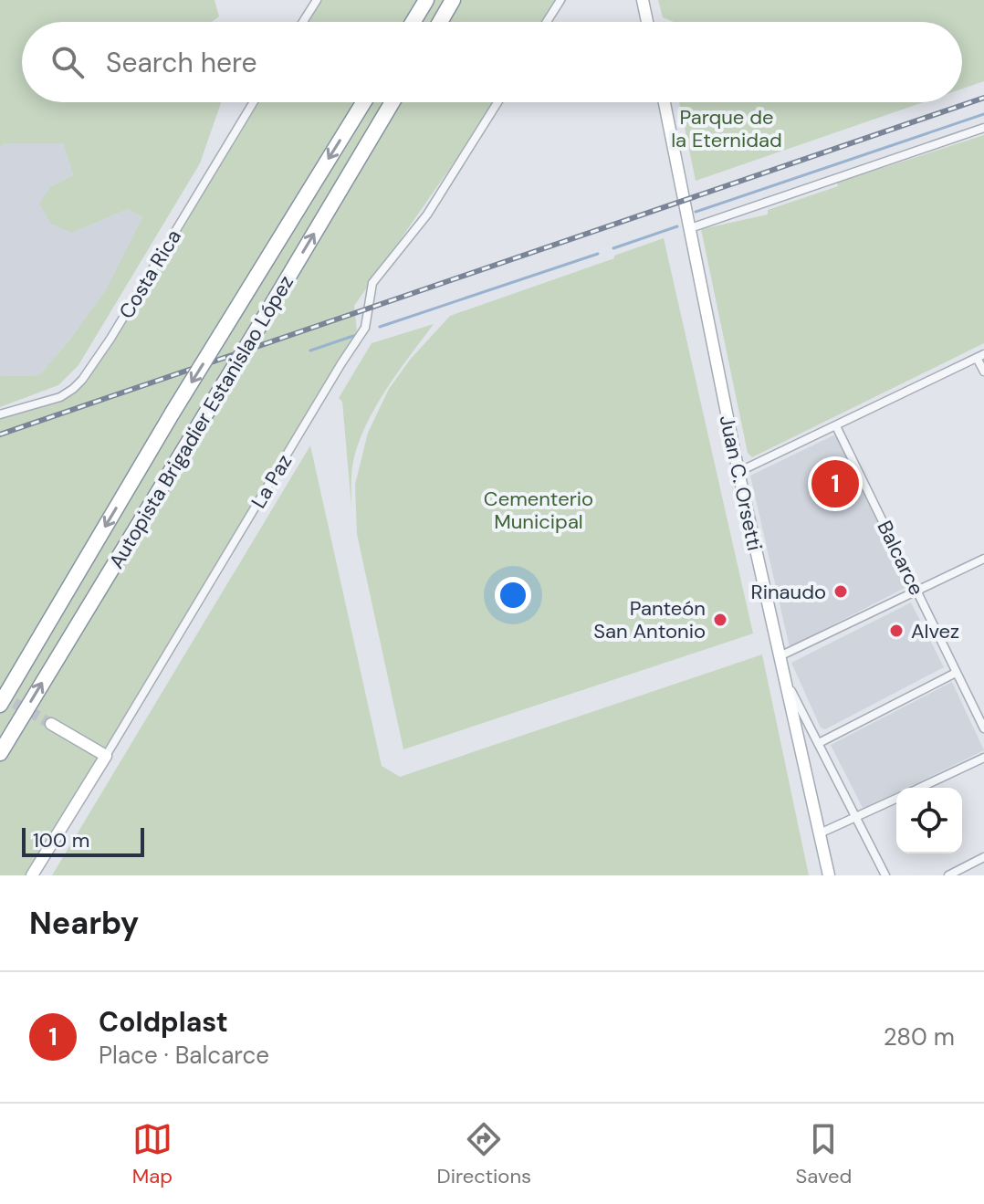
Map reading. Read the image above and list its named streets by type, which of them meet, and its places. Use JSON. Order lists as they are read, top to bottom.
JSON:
{
  "streets": {
    "highway": ["Autopista Brigadier Estanislao López"],
    "street": [
      "Costa Rica",
      "La Paz",
      "Juan C. Orsetti",
      "Balcarce"
    ]
  },
  "parks": ["Parque de la Eternidad", "Cementerio Municipal"],
  "places": ["Rinaudo", "Panteón San Antonio", "Alvez"],
  "scale_bar": "100 m",
  "page": {
    "search": "Search here",
    "pins": "1",
    "scale": "100 m",
    "heading": "Nearby",
    "list": [
      {
        "mark": "1",
        "name": "Coldplast",
        "note": "Place · Balcarce",
        "value": "280 m"
      }
    ],
    "nav": ["Map", "Directions", "Saved"]
  }
}
